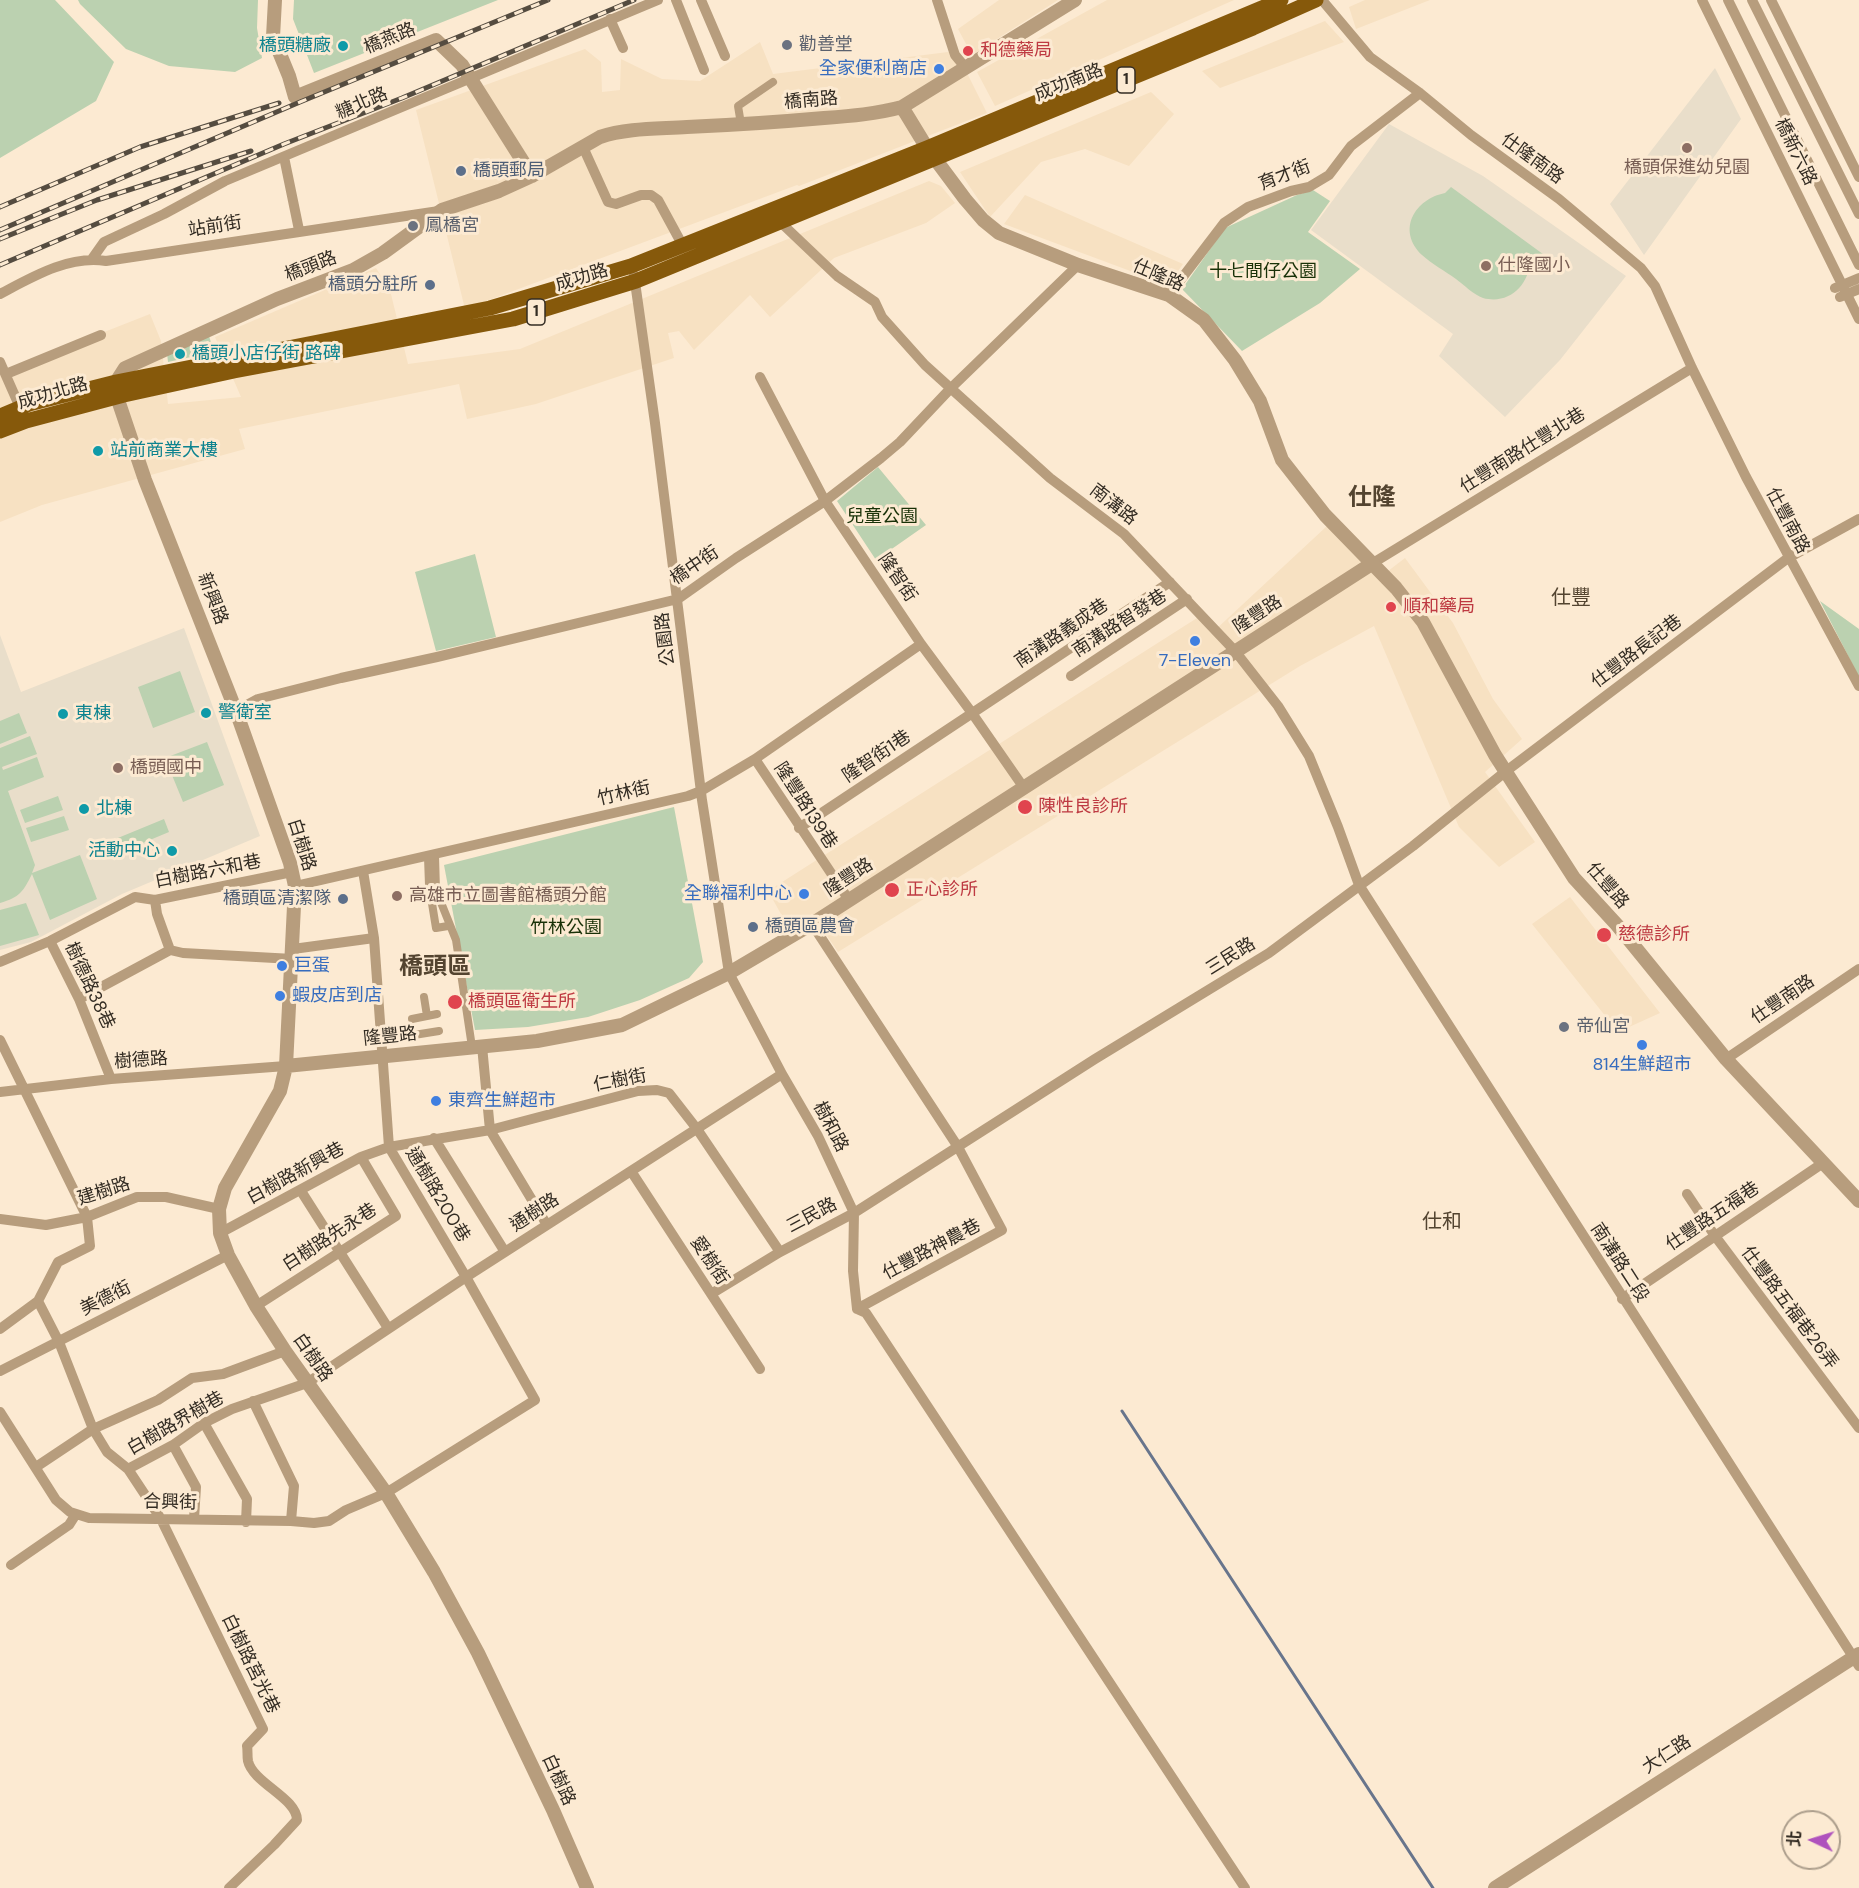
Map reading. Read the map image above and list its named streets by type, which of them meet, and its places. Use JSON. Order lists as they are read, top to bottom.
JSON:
{
  "streets": {
    "main road": [
      "1",
      "成功南路",
      "成功路",
      "成功北路"
    ],
    "street": [
      "橋燕路",
      "橋南路",
      "糖北路",
      "橋新六路",
      "仕隆南路",
      "育才街",
      "站前街",
      "橋頭路",
      "仕隆路",
      "仕豐南路仕豐北巷",
      "南溝路",
      "仕豐南路",
      "橋中街",
      "隆智街",
      "新興路",
      "隆豐路",
      "南溝路智發巷",
      "南溝路義成巷",
      "公園路",
      "仕豐路長記巷",
      "隆智街1巷",
      "竹林街",
      "隆豐路139巷",
      "白樹路",
      "白樹路六和巷",
      "仕豐路",
      "三民路",
      "樹德路38巷",
      "樹德路",
      "仁樹街",
      "樹和路",
      "白樹路新興巷",
      "建樹路",
      "通樹路200巷",
      "通樹路",
      "仕豐路五福巷",
      "白樹路先永巷",
      "仕豐路神農巷",
      "愛樹街",
      "南溝路二段",
      "美德街",
      "仕豐路五福巷26弄",
      "白樹路界樹巷",
      "合興街",
      "白樹路莒光巷",
      "大仁路"
    ]
  },
  "crossings": [
    ["橋燕路", "橋南路"],
    ["橋燕路", "糖北路"],
    ["橋燕路", "橋頭路"],
    ["成功南路", "仕隆路"],
    ["成功南路", "成功路"],
    ["橋南路", "橋頭路"],
    ["橋南路", "仕隆路"],
    ["糖北路", "站前街"],
    ["仕隆南路", "育才街"],
    ["仕隆南路", "仕豐南路仕豐北巷"],
    ["仕隆南路", "仕豐南路"],
    ["育才街", "仕隆路"],
    ["站前街", "橋頭路"],
    ["橋頭路", "成功路"],
    ["橋頭路", "成功北路"],
    ["橋頭路", "新興路"],
    ["仕隆路", "成功路"],
    ["仕隆路", "仕豐南路仕豐北巷"],
    ["仕隆路", "橋中街"],
    ["仕隆路", "隆豐路"],
    ["仕隆路", "仕豐路"],
    ["成功路", "成功北路"],
    ["成功路", "南溝路"],
    ["成功路", "新興路"],
    ["成功路", "公園路"],
    ["成功北路", "新興路"],
    ["仕豐南路仕豐北巷", "仕豐南路"],
    ["仕豐南路仕豐北巷", "隆豐路"],
    ["仕豐南路仕豐北巷", "仕豐路"],
    ["南溝路", "橋中街"],
    ["南溝路", "隆豐路"],
    ["南溝路", "南溝路智發巷"],
    ["南溝路", "南溝路義成巷"],
    ["南溝路", "三民路"],
    ["南溝路", "南溝路二段"],
    ["仕豐南路", "仕豐路長記巷"],
    ["仕豐南路", "仕豐路"],
    ["橋中街", "隆智街"],
    ["橋中街", "新興路"],
    ["橋中街", "公園路"],
    ["隆智街", "隆豐路"],
    ["隆智街", "南溝路義成巷"],
    ["隆智街", "隆智街1巷"],
    ["隆智街", "竹林街"],
    ["新興路", "白樹路"],
    ["隆豐路", "公園路"],
    ["隆豐路", "隆豐路139巷"],
    ["隆豐路", "白樹路"],
    ["隆豐路", "仕豐路"],
    ["隆豐路", "樹德路"],
    ["隆豐路", "樹和路"],
    ["隆豐路", "通樹路200巷"],
    ["南溝路義成巷", "隆智街1巷"],
    ["公園路", "竹林街"],
    ["公園路", "樹和路"],
    ["仕豐路長記巷", "仕豐路"],
    ["仕豐路長記巷", "三民路"],
    ["隆智街1巷", "隆豐路139巷"],
    ["竹林街", "隆豐路139巷"],
    ["竹林街", "白樹路"],
    ["竹林街", "白樹路六和巷"],
    ["竹林街", "通樹路200巷"],
    ["白樹路", "白樹路六和巷"],
    ["白樹路", "樹德路"],
    ["白樹路", "白樹路新興巷"],
    ["白樹路", "建樹路"],
    ["白樹路", "通樹路200巷"],
    ["白樹路", "通樹路"],
    ["白樹路", "白樹路先永巷"],
    ["白樹路", "美德街"],
    ["白樹路", "白樹路界樹巷"],
    ["白樹路", "合興街"],
    ["白樹路六和巷", "樹德路38巷"],
    ["仕豐路", "三民路"],
    ["仕豐路", "仕豐路五福巷"],
    ["三民路", "仁樹街"],
    ["三民路", "樹和路"],
    ["三民路", "仕豐路神農巷"],
    ["三民路", "愛樹街"],
    ["三民路", "南溝路二段"],
    ["樹德路38巷", "樹德路"],
    ["仁樹街", "白樹路新興巷"],
    ["仁樹街", "通樹路200巷"],
    ["仁樹街", "通樹路"],
    ["樹和路", "通樹路"],
    ["樹和路", "仕豐路神農巷"],
    ["白樹路新興巷", "通樹路200巷"],
    ["白樹路新興巷", "白樹路先永巷"],
    ["通樹路200巷", "通樹路"],
    ["通樹路200巷", "合興街"],
    ["通樹路", "愛樹街"],
    ["通樹路", "白樹路界樹巷"],
    ["仕豐路五福巷", "南溝路二段"],
    ["仕豐路五福巷", "仕豐路五福巷26弄"],
    ["南溝路二段", "大仁路"],
    ["合興街", "白樹路莒光巷"]
  ],
  "districts": [
    "仕隆",
    "仕豐",
    "橋頭區",
    "仕和"
  ],
  "parks": ["十七間仔公園", "兒童公園", "竹林公園"],
  "places": [
    "勸善堂",
    "橋頭糖廠",
    "和德藥局",
    "全家便利商店",
    "橋頭保進幼兒園",
    "橋頭郵局",
    "鳳橋宮",
    "仕隆國小",
    "橋頭分駐所",
    "橋頭小店仔街 路碑",
    "站前商業大樓",
    "順和藥局",
    "7-Eleven",
    "警衛室",
    "東棟",
    "橋頭國中",
    "陳性良診所",
    "北棟",
    "活動中心",
    "正心診所",
    "全聯福利中心",
    "高雄市立圖書館橋頭分館",
    "橋頭區清潔隊",
    "橋頭區農會",
    "慈德診所",
    "巨蛋",
    "蝦皮店到店",
    "橋頭區衛生所",
    "帝仙宮",
    "814生鮮超市",
    "東齊生鮮超市"
  ],
  "north": "left"
}
